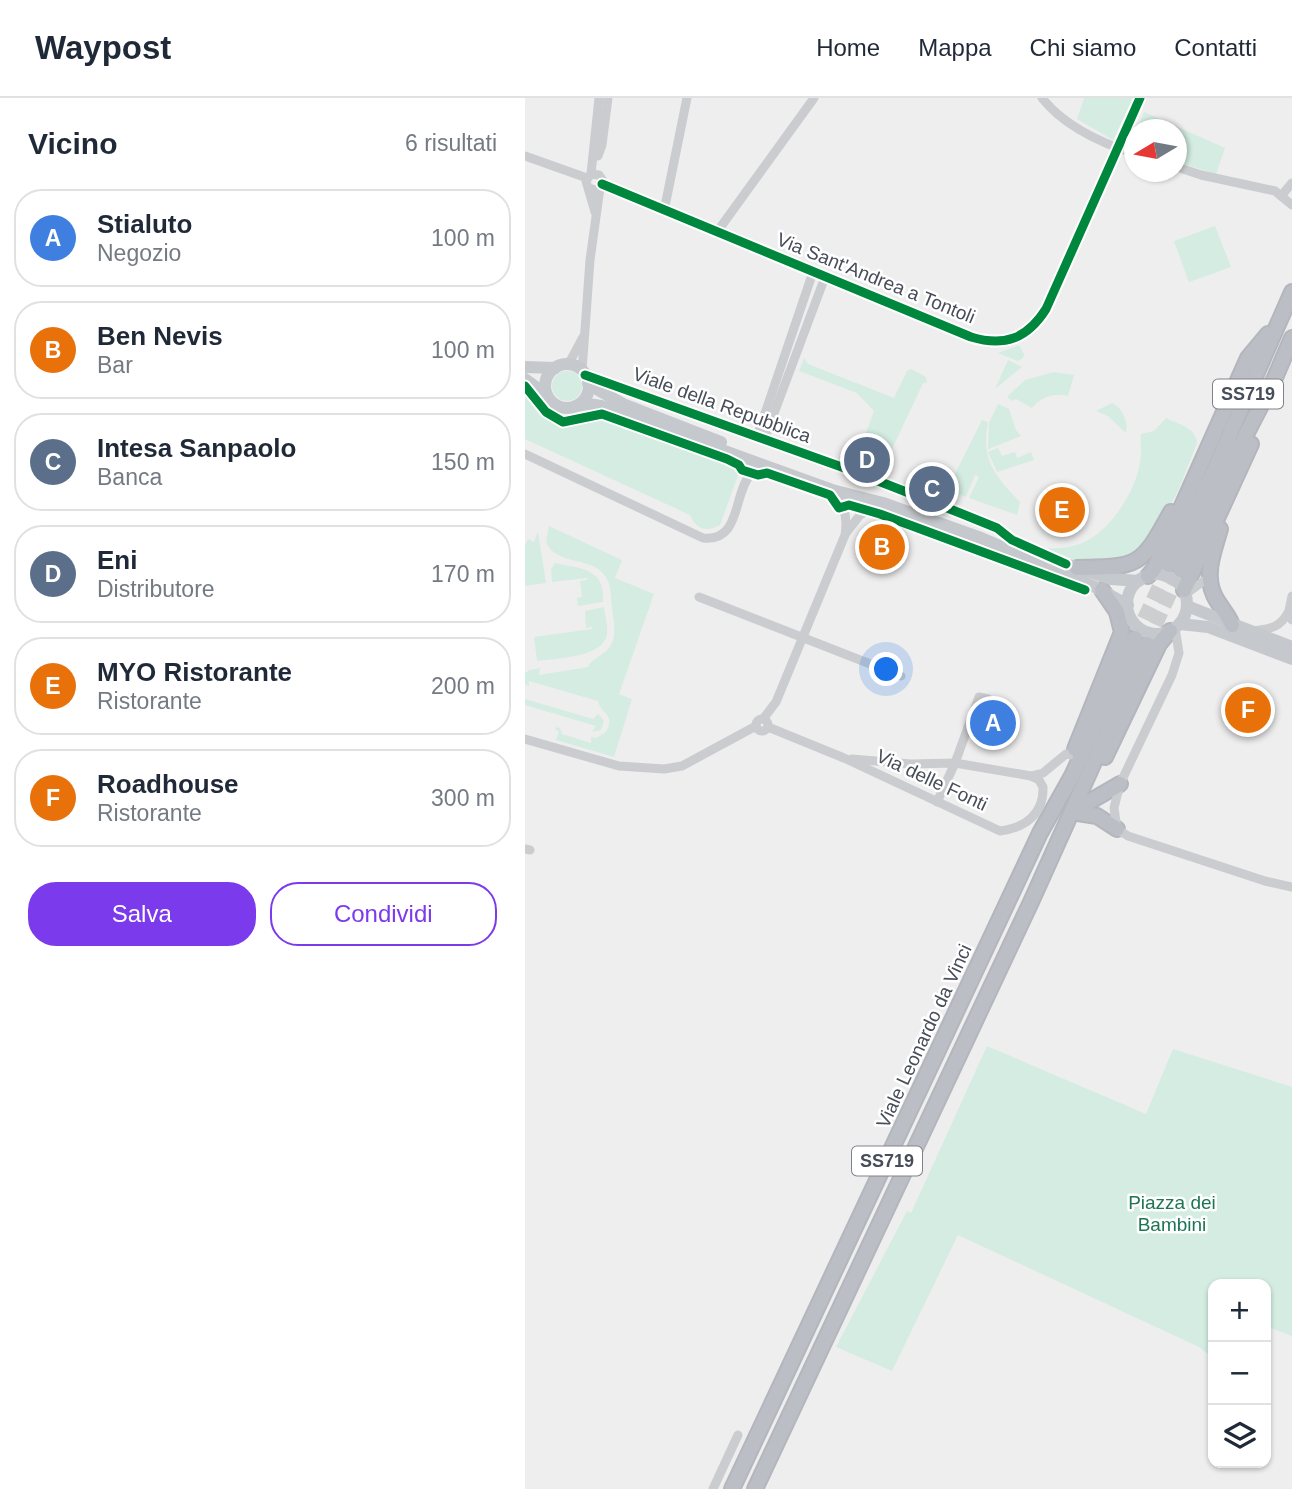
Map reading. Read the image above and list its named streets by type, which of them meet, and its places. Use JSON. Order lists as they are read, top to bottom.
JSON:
{
  "streets": {
    "highway": ["SS719", "Viale Leonardo da Vinci"],
    "main road": ["Viale della Repubblica"],
    "street": ["Via Sant'Andrea a Tontoli", "Via delle Fonti"]
  },
  "parks": ["Piazza dei Bambini"],
  "north": "left",
  "page": {
    "header": "Waypost",
    "nav": [
      "Home",
      "Mappa",
      "Chi siamo",
      "Contatti"
    ],
    "heading": ["Vicino", "6 risultati"],
    "list": [
      {
        "mark": "A",
        "name": "Stialuto",
        "note": "Negozio",
        "value": "100 m"
      },
      {
        "mark": "B",
        "name": "Ben Nevis",
        "note": "Bar",
        "value": "100 m"
      },
      {
        "mark": "C",
        "name": "Intesa Sanpaolo",
        "note": "Banca",
        "value": "150 m"
      },
      {
        "mark": "D",
        "name": "Eni",
        "note": "Distributore",
        "value": "170 m"
      },
      {
        "mark": "E",
        "name": "MYO Ristorante",
        "note": "Ristorante",
        "value": "200 m"
      },
      {
        "mark": "F",
        "name": "Roadhouse",
        "note": "Ristorante",
        "value": "300 m"
      }
    ],
    "pins": [
      "D",
      "C",
      "E",
      "B",
      "F",
      "A"
    ],
    "buttons": ["Salva", "Condividi"],
    "map_buttons": ["+", "−"]
  }
}
